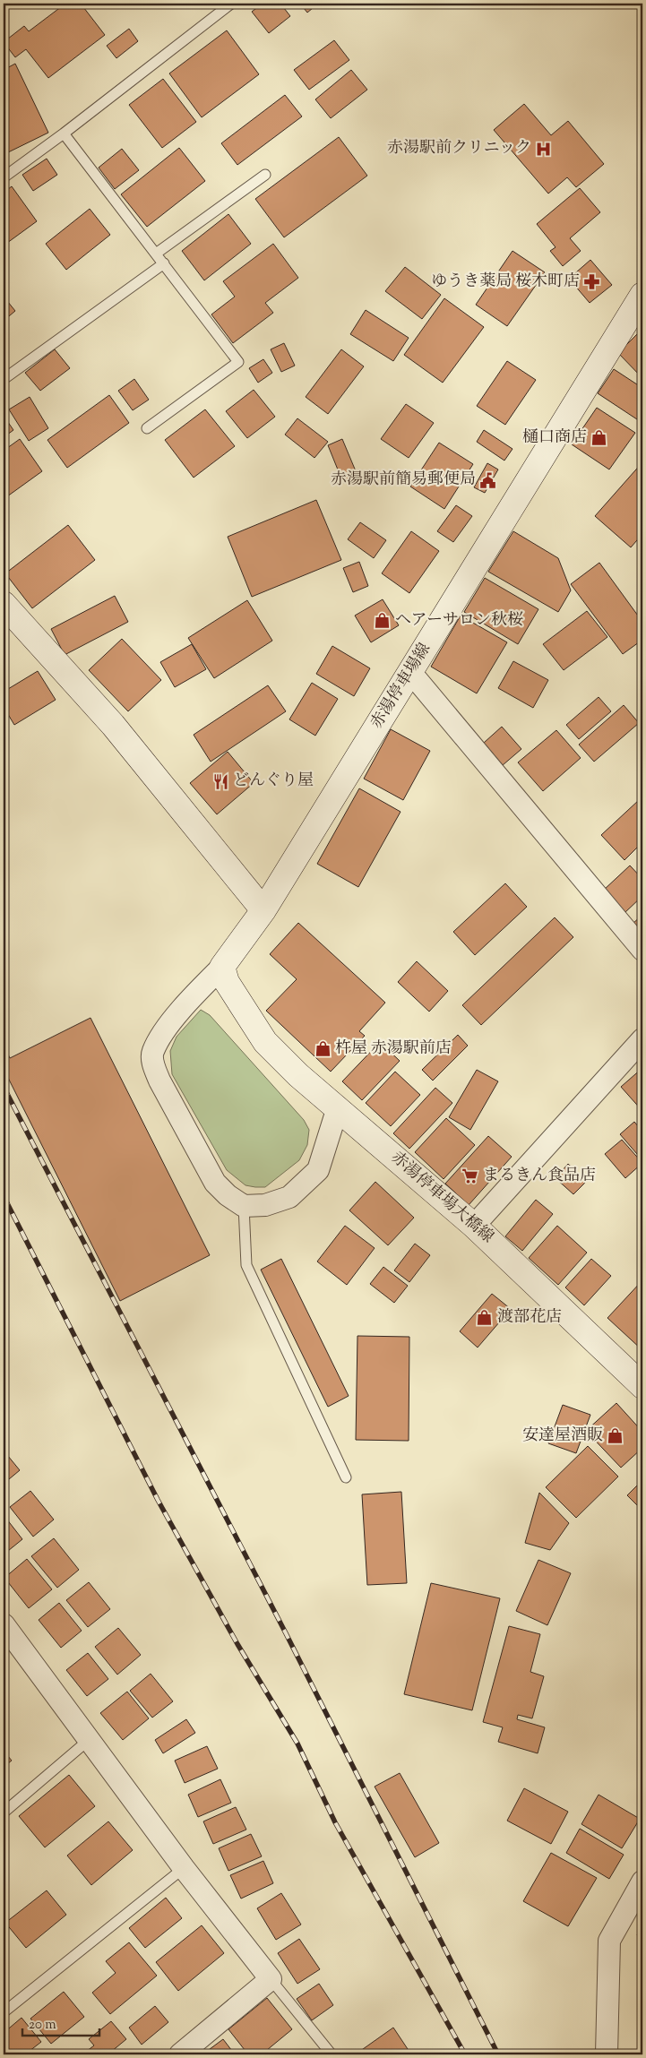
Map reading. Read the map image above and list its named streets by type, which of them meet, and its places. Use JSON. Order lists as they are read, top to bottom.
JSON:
{
  "streets": {
    "main road": ["赤湯停車場線", "赤湯停車場大橋線"]
  },
  "crossings": [
    ["赤湯停車場線", "赤湯停車場大橋線"]
  ],
  "places": {
    "hospital": ["赤湯駅前クリニック"],
    "pharmacy": ["ゆうき薬局 桜木町店"],
    "shop": [
      "樋口商店",
      "ヘアーサロン秋桜",
      "杵屋 赤湯駅前店",
      "渡部花店",
      "安達屋酒販"
    ],
    "public building": ["赤湯駅前簡易郵便局"],
    "restaurant": ["どんぐり屋"],
    "supermarket": ["まるきん食品店"]
  },
  "scale_bar": "20 m"
}
